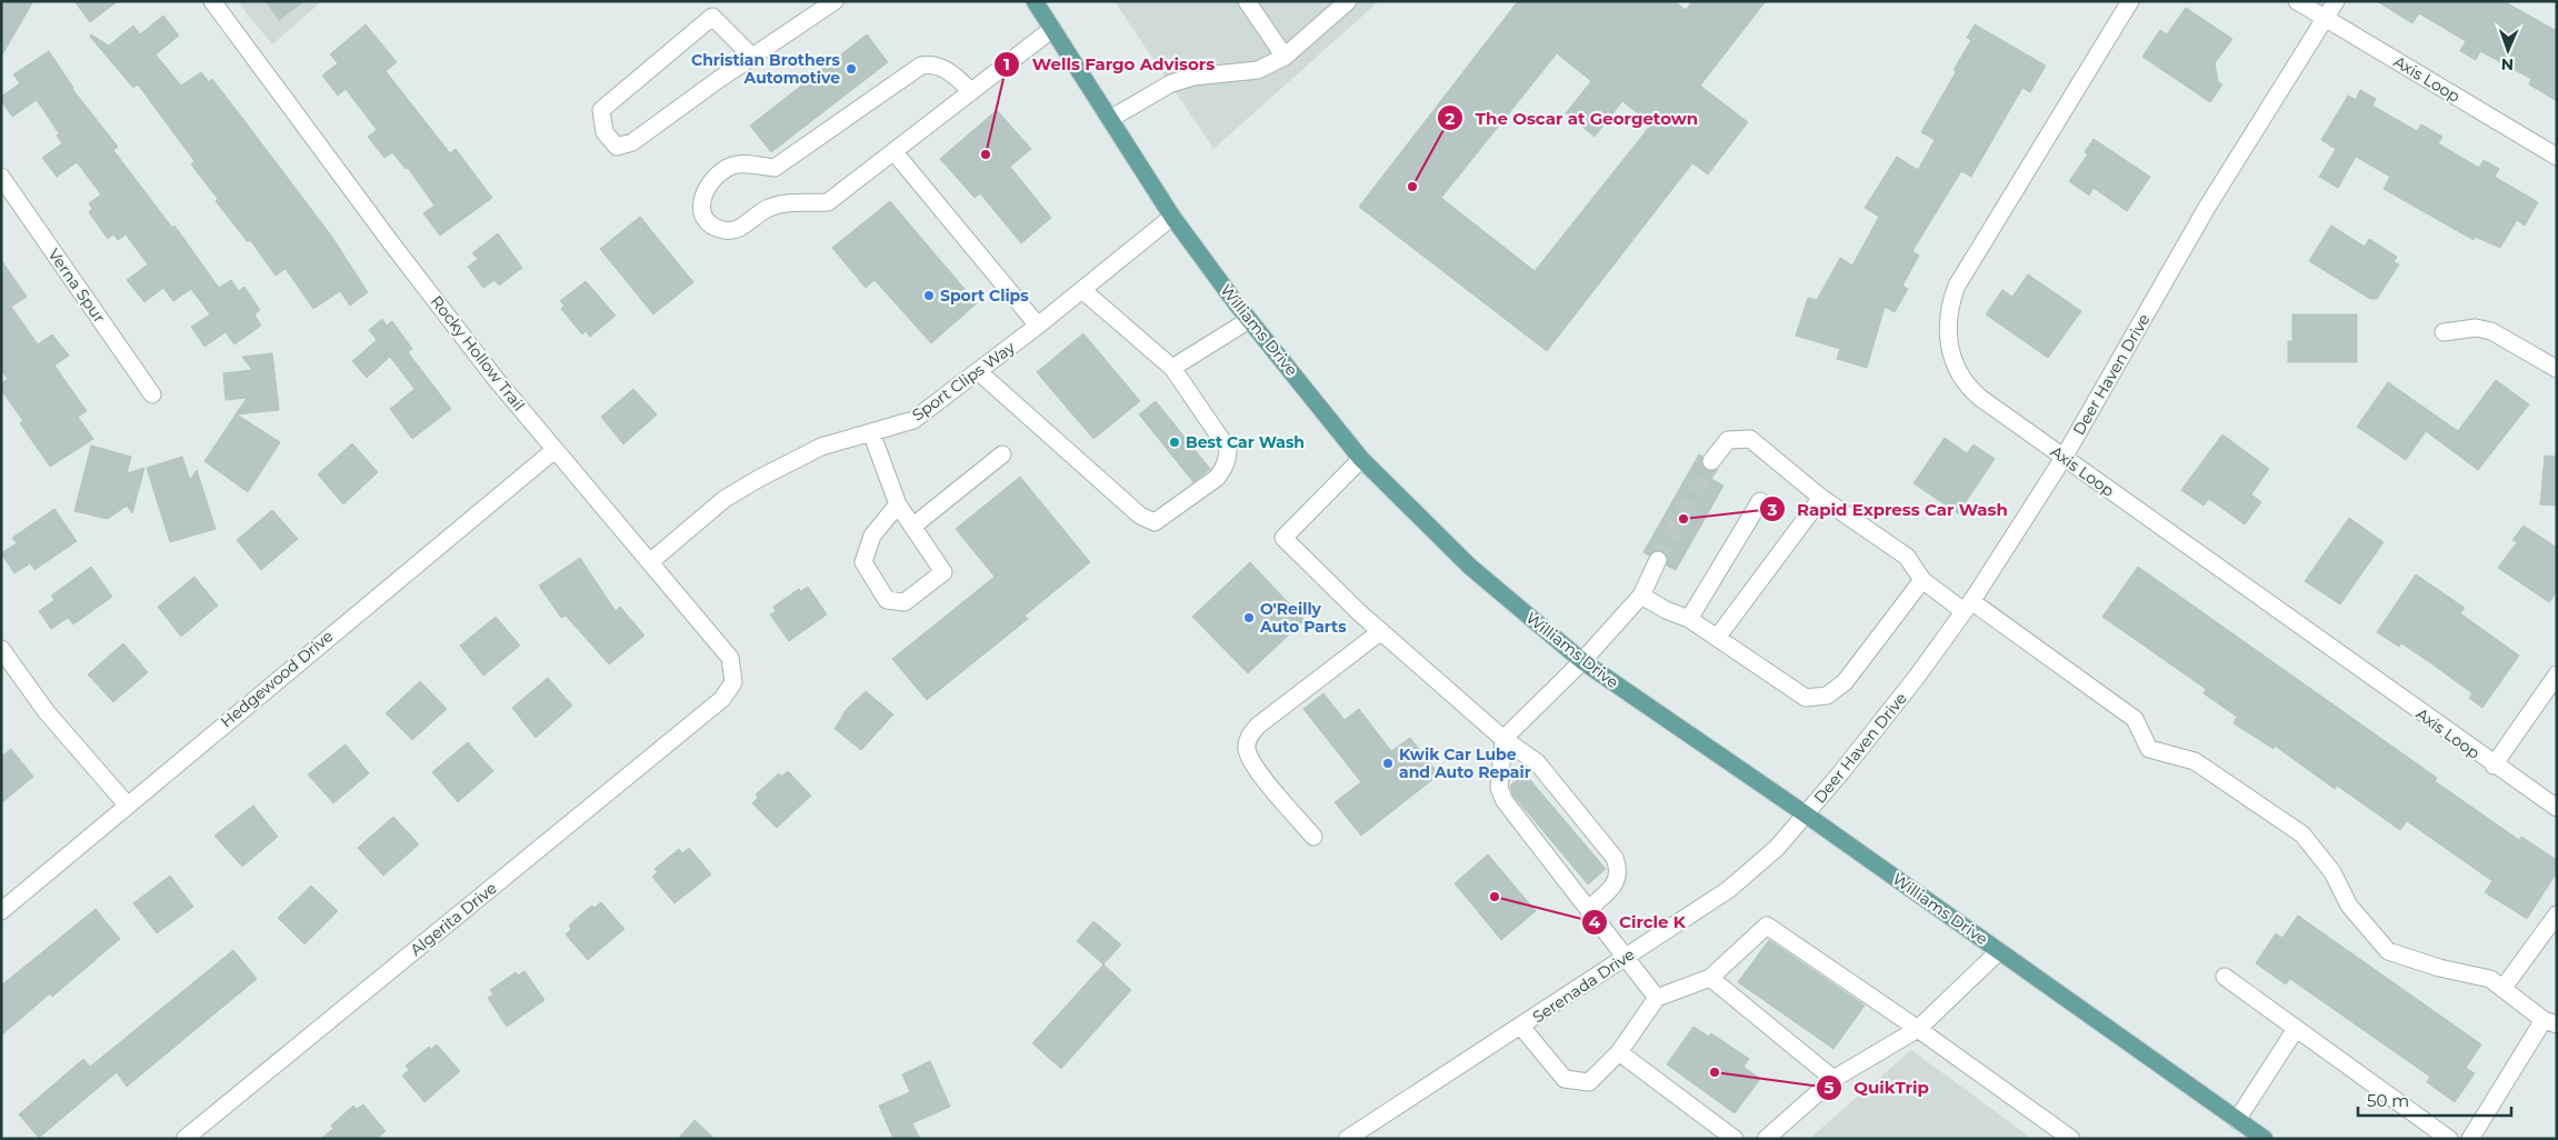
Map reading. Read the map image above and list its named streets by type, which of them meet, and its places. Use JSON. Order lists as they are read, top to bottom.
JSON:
{
  "streets": {
    "main road": ["Williams Drive"],
    "street": [
      "Axis Loop",
      "Verna Spur",
      "Rocky Hollow Trail",
      "Deer Haven Drive",
      "Sport Clips Way",
      "Hedgewood Drive",
      "Algerita Drive",
      "Serenada Drive"
    ]
  },
  "crossings": [
    ["Axis Loop", "Deer Haven Drive"],
    ["Williams Drive", "Deer Haven Drive"],
    ["Williams Drive", "Sport Clips Way"],
    ["Williams Drive", "Serenada Drive"],
    ["Rocky Hollow Trail", "Sport Clips Way"],
    ["Rocky Hollow Trail", "Hedgewood Drive"],
    ["Rocky Hollow Trail", "Algerita Drive"],
    ["Deer Haven Drive", "Serenada Drive"]
  ],
  "places": [
    "Christian Brothers Automotive",
    "Wells Fargo Advisors",
    "The Oscar at Georgetown",
    "Sport Clips",
    "Best Car Wash",
    "Rapid Express Car Wash",
    "O'Reilly Auto Parts",
    "Kwik Car Lube and Auto Repair",
    "Circle K",
    "QuikTrip"
  ],
  "scale_bar": "50 m",
  "north": "bottom"
}
